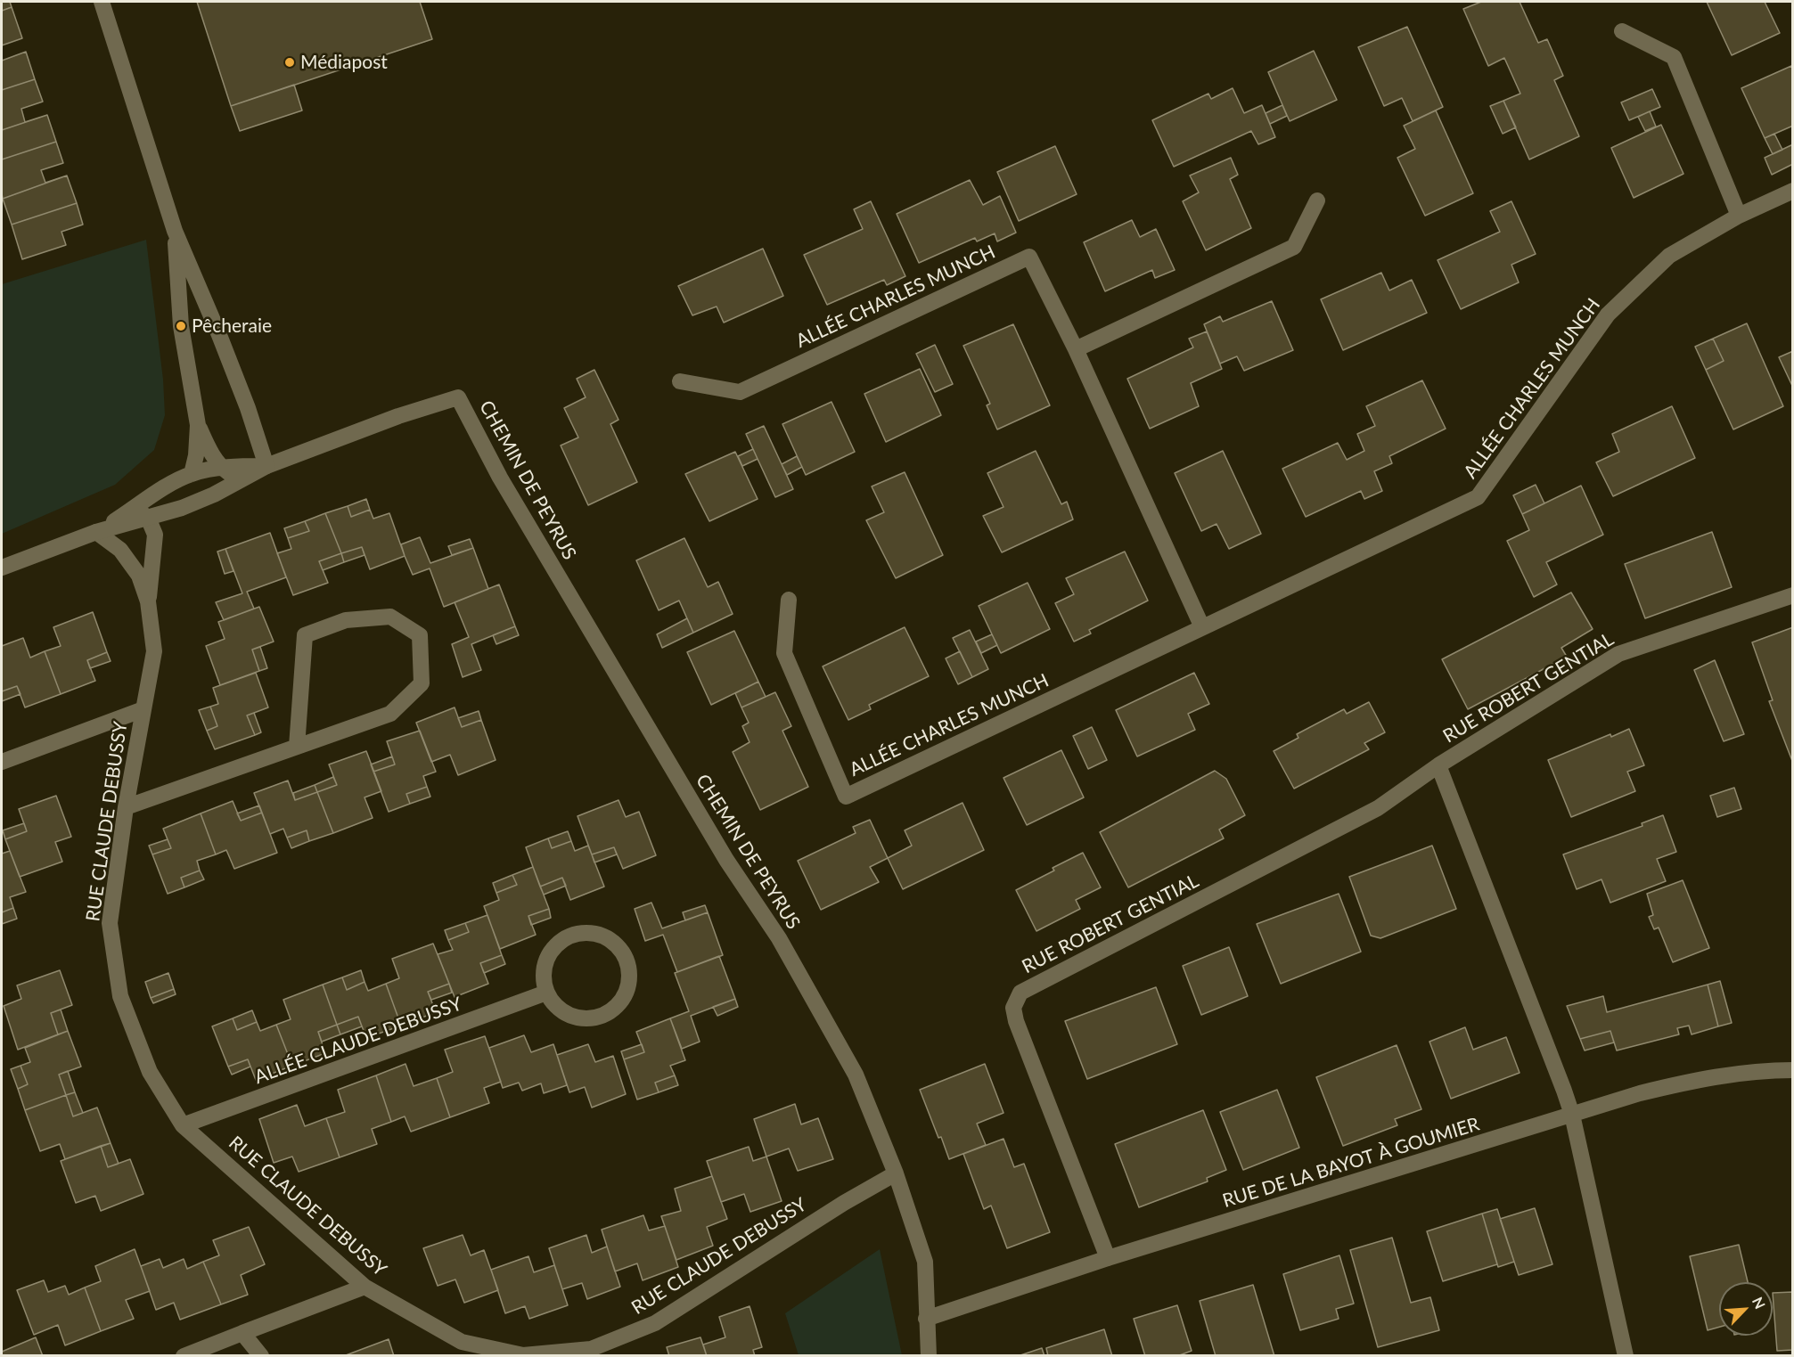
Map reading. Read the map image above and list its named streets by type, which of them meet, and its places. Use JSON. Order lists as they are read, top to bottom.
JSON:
{
  "streets": {
    "street": [
      "ALLÉE CHARLES MUNCH",
      "CHEMIN DE PEYRUS",
      "RUE ROBERT GENTIAL",
      "RUE CLAUDE DEBUSSY",
      "ALLÉE CLAUDE DEBUSSY",
      "RUE DE LA BAYOT À GOUMIER"
    ]
  },
  "crossings": [
    ["CHEMIN DE PEYRUS", "RUE CLAUDE DEBUSSY"],
    ["CHEMIN DE PEYRUS", "RUE DE LA BAYOT À GOUMIER"],
    ["RUE ROBERT GENTIAL", "RUE DE LA BAYOT À GOUMIER"],
    ["RUE CLAUDE DEBUSSY", "ALLÉE CLAUDE DEBUSSY"]
  ],
  "places": ["Médiapost", "Pêcheraie"],
  "north": "top right"
}
